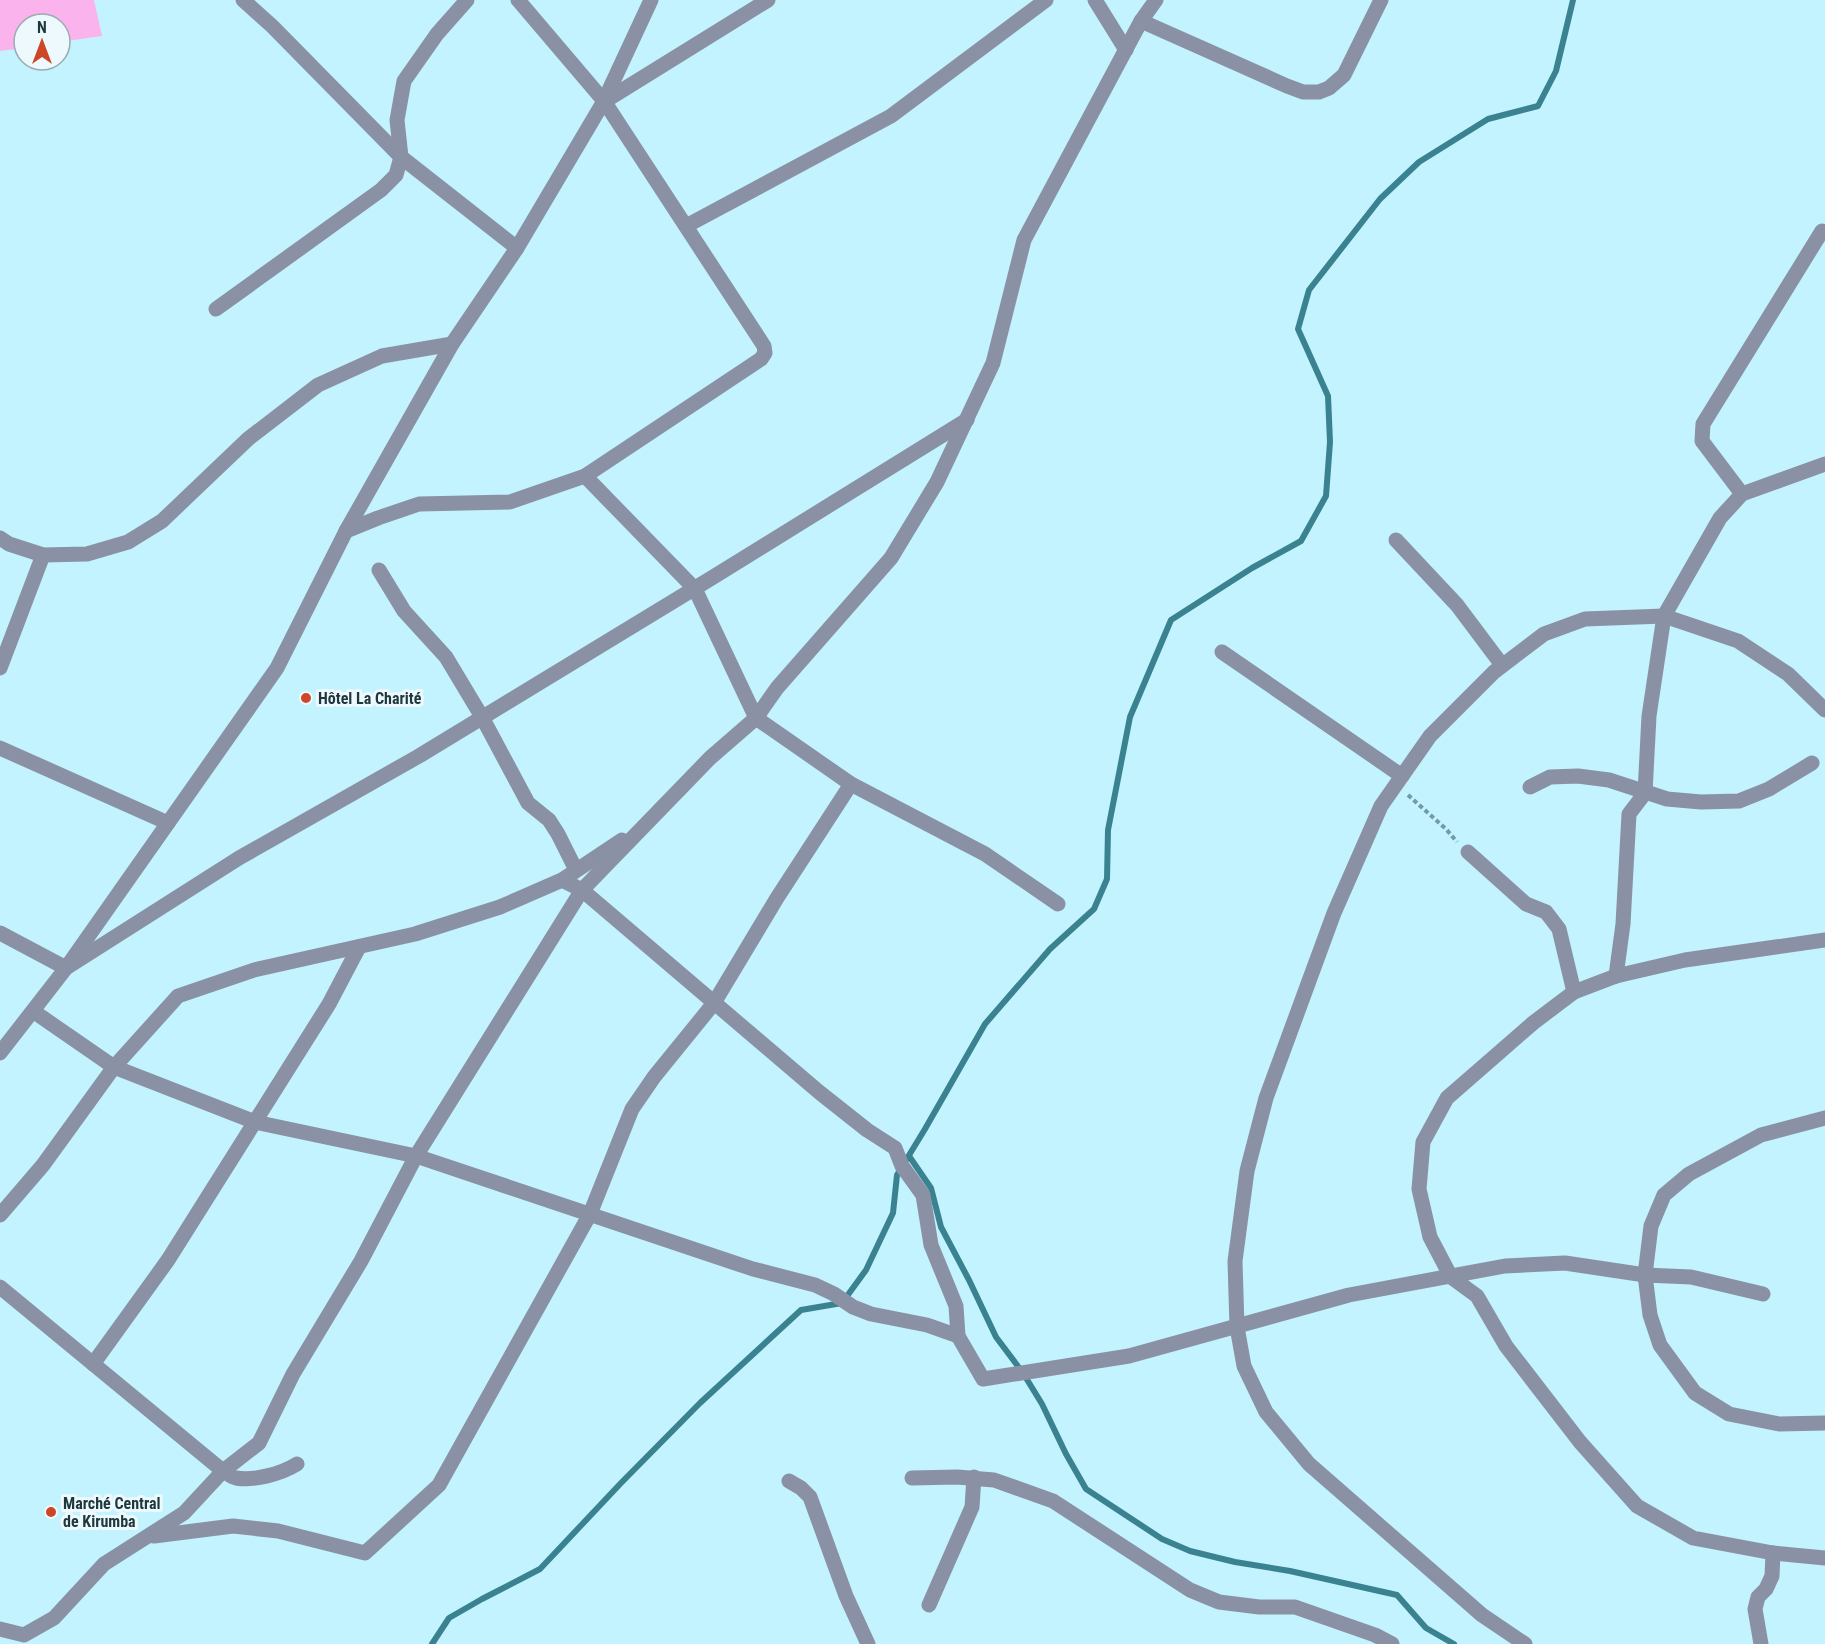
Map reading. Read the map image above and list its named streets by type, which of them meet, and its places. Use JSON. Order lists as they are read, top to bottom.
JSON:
{
  "places": ["Hôtel La Charité", "Marché Central de Kirumba"],
  "north": "top"
}
